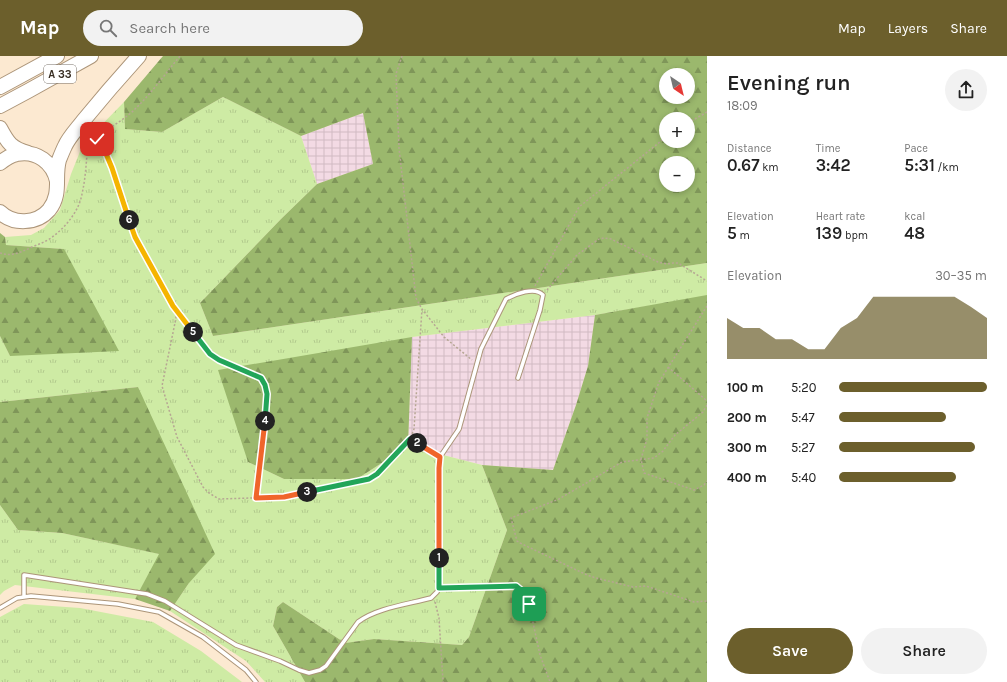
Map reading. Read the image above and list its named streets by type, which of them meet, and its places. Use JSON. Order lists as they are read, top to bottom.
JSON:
{
  "streets": {
    "highway": ["A 33"]
  },
  "north": "bottom right",
  "page": {
    "header": "Map",
    "search": "Search here",
    "nav": ["Map", "Layers", "Share"],
    "heading": ["Evening run", "18:09"],
    "map_buttons": ["+", "−"],
    "stats": [
      ["Distance", "0.67 km"],
      ["Time", "3:42"],
      ["Pace", "5:31 /km"],
      ["Elevation", "5 m"],
      ["Heart rate", "139 bpm"],
      ["kcal", "48"]
    ],
    "pins": [
      "6",
      "5",
      "4",
      "2",
      "3",
      "1"
    ],
    "chart": ["Elevation", "30–35 m"],
    "list": [
      {
        "name": "100 m",
        "note": "5:20"
      },
      {
        "name": "200 m",
        "note": "5:47"
      },
      {
        "name": "300 m",
        "note": "5:27"
      },
      {
        "name": "400 m",
        "note": "5:40"
      }
    ],
    "buttons": ["Save", "Share"]
  }
}
